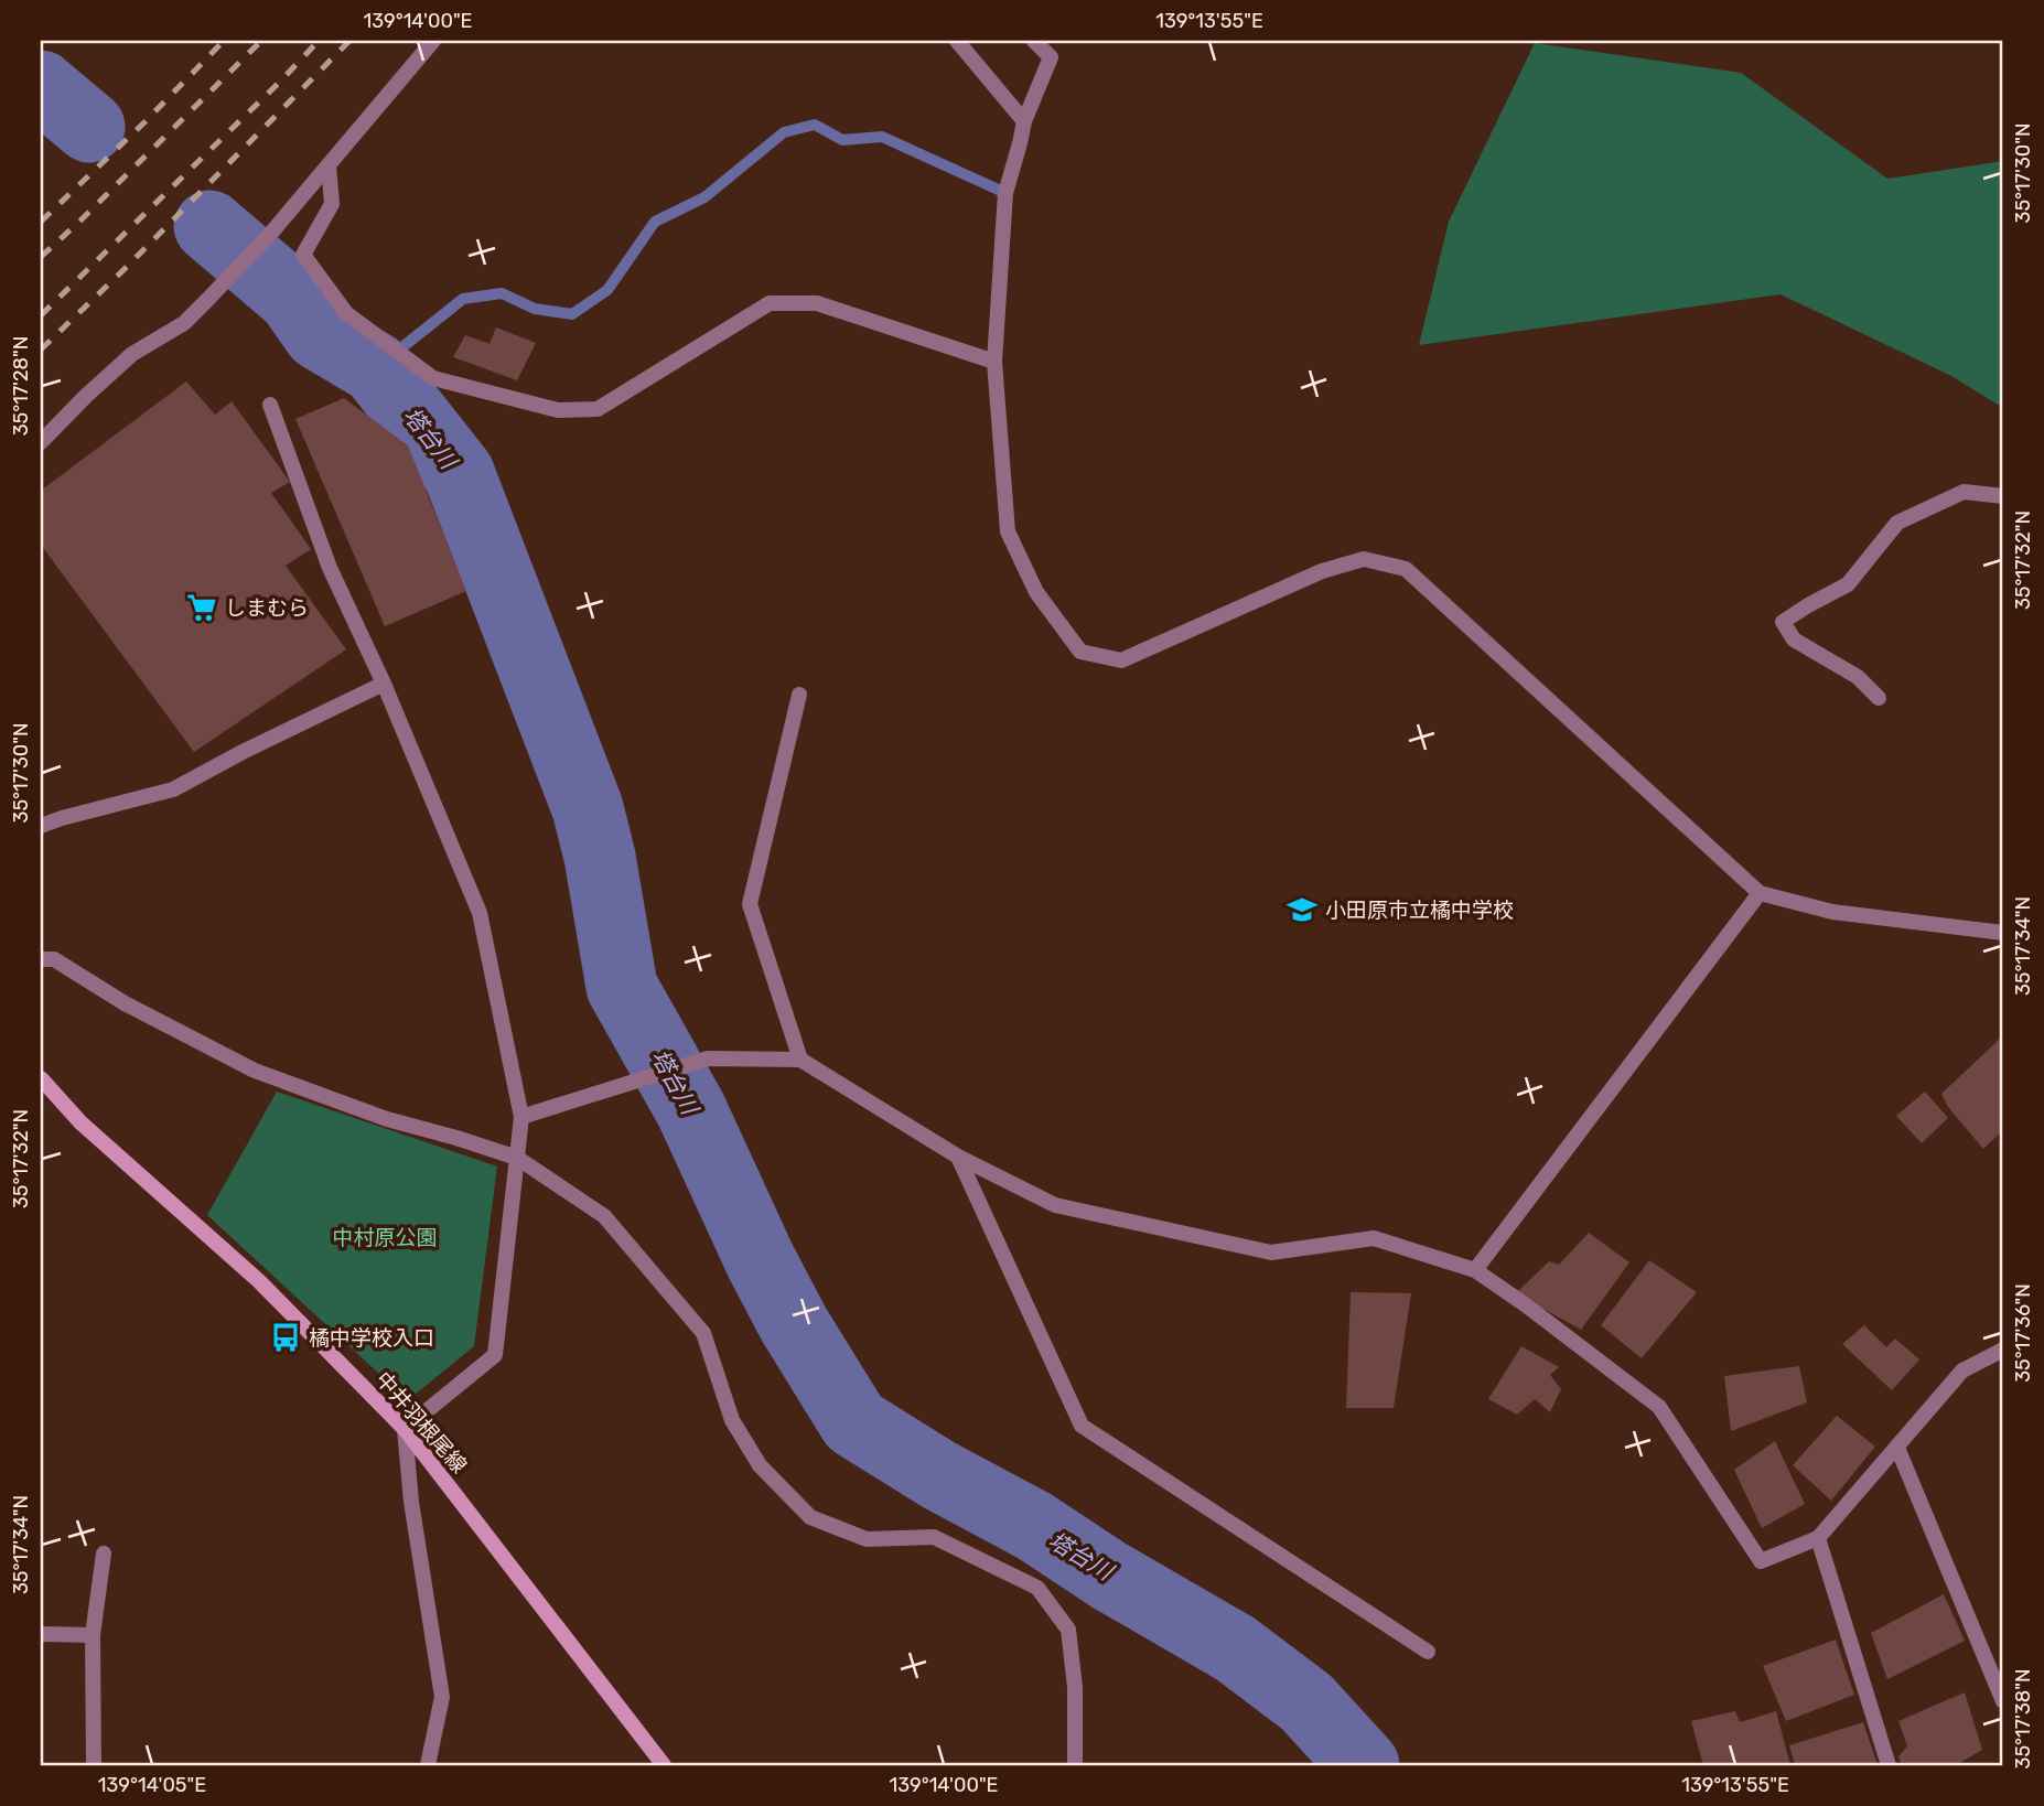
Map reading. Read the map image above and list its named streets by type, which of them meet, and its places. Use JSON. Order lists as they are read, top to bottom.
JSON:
{
  "streets": {
    "main road": ["中井羽根尾線"]
  },
  "water": ["塔台川"],
  "parks": ["中村原公園"],
  "places": {
    "supermarket": ["しまむら"],
    "school or university": ["小田原市立橘中学校"],
    "bus stop": ["橘中学校入口"]
  },
  "coordinates": [
    "139°14'00\"E",
    "139°13'55\"E",
    "35°17'30\"N",
    "35°17'28\"N",
    "35°17'32\"N",
    "35°17'34\"N",
    "35°17'36\"N",
    "35°17'38\"N",
    "139°14'05\"E"
  ]
}
